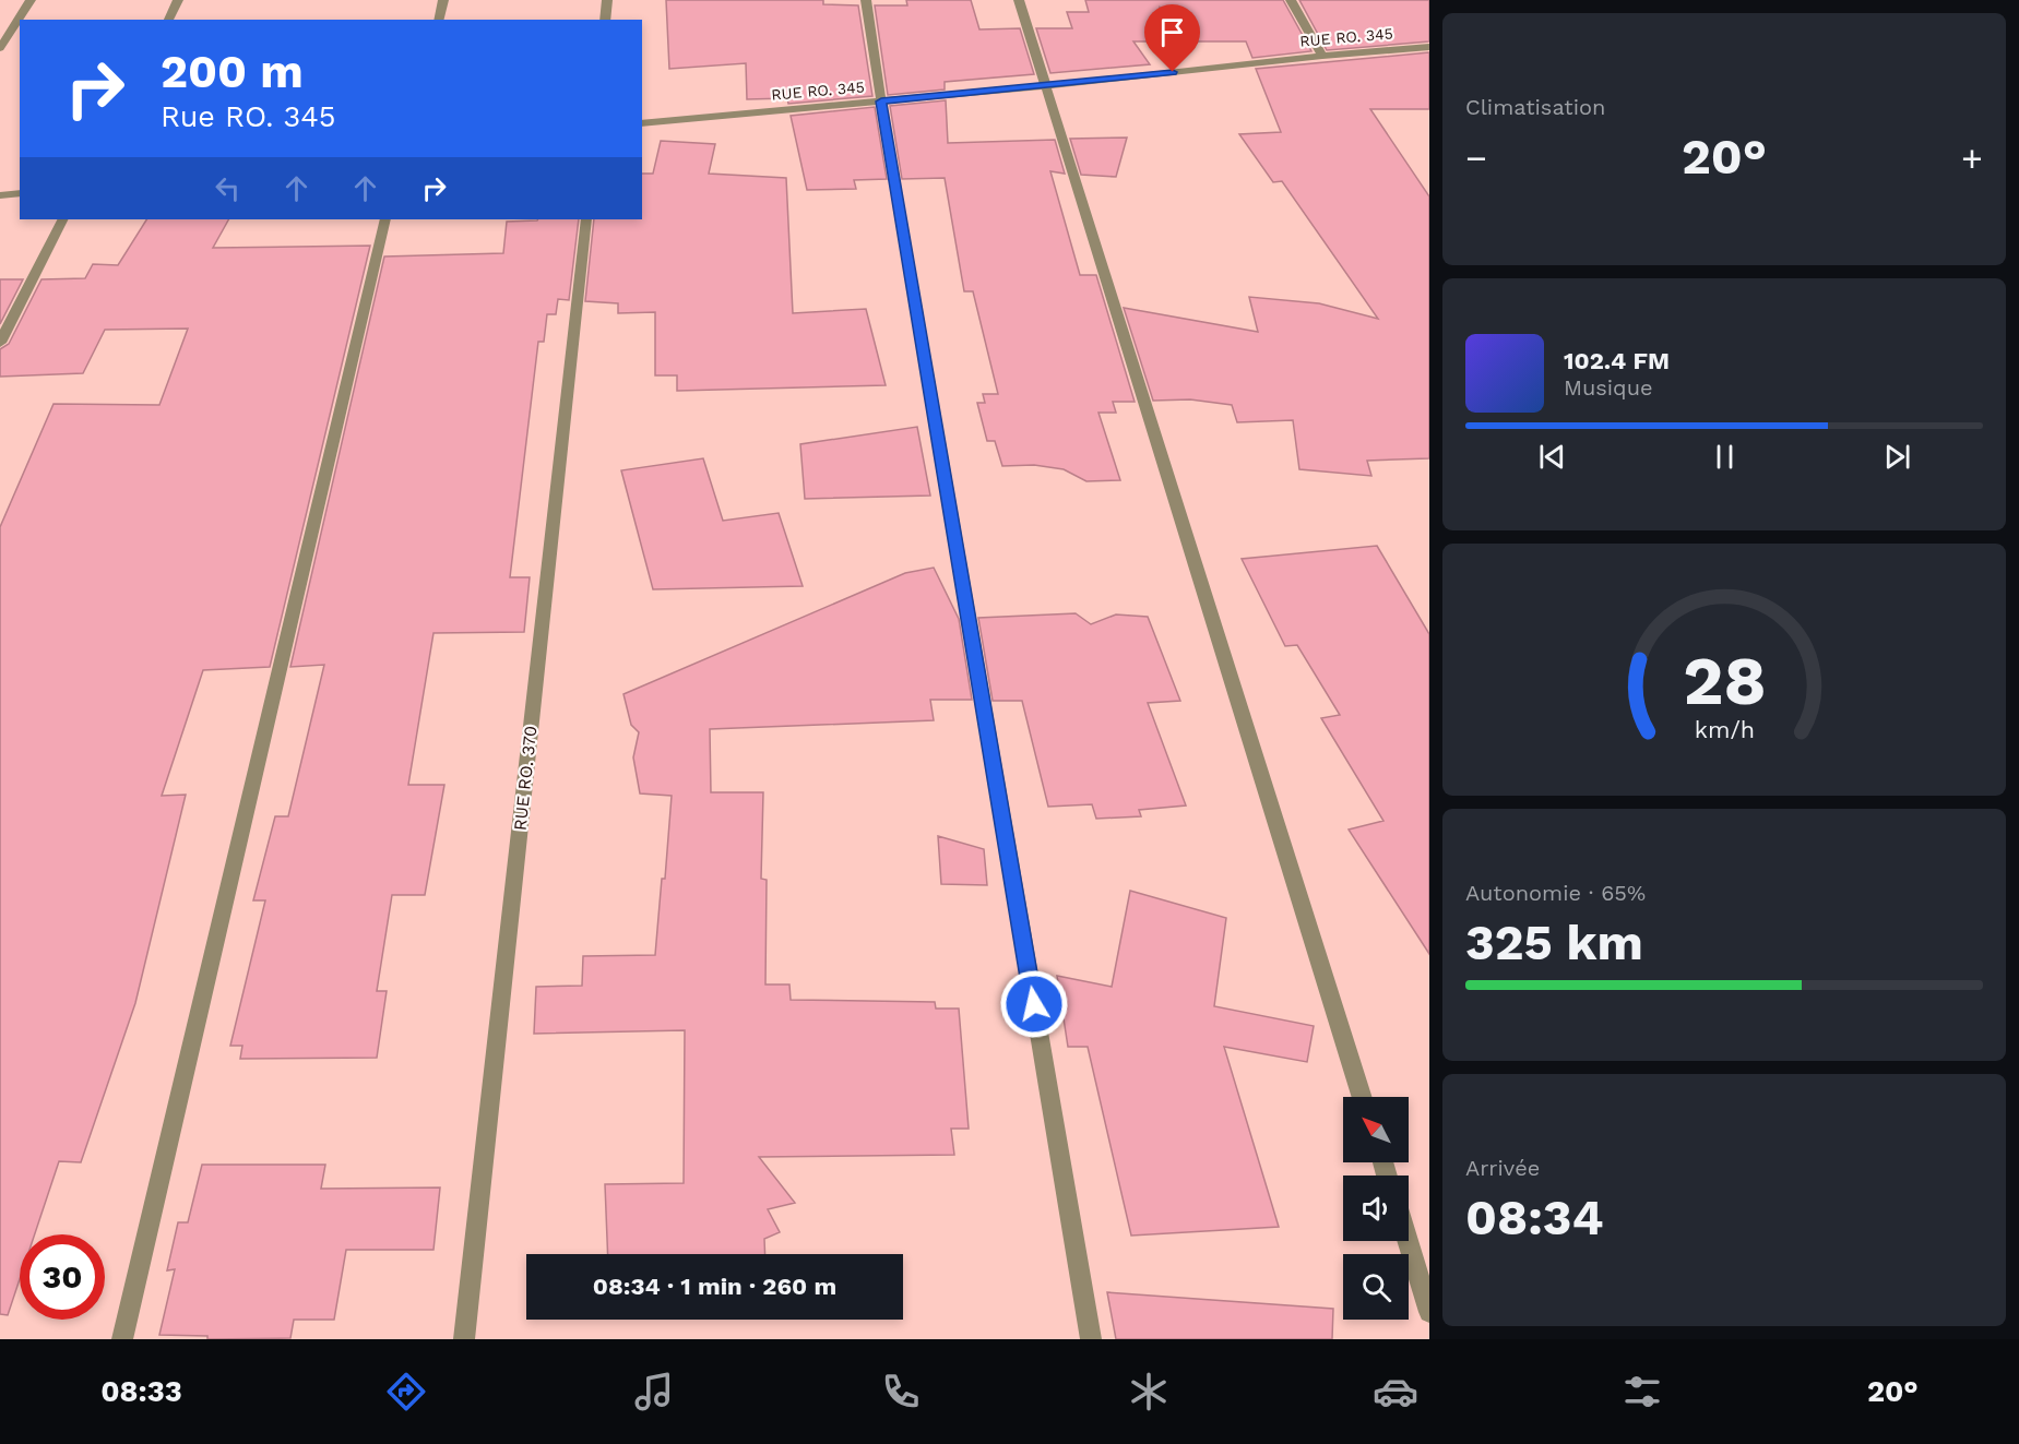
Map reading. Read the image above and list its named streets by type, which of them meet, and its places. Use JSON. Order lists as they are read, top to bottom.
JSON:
{
  "streets": {
    "street": ["RUE RO. 345", "RUE RO. 370"]
  },
  "north": "top left",
  "page": {
    "tile": [
      "Climatisation",
      ["Autonomie · 65%", "325 km"],
      ["Arrivée", "08:34"]
    ],
    "turn": ["200 m", "Rue RO. 345"],
    "heat": ["−", "20°", "+"],
    "song": ["102.4 FM", "Musique"],
    "limit": "30",
    "trip": "08:34 · 1 min · 260 m",
    "tabs": ["08:33", "20°"],
    "gauge": ["28", "km/h"]
  }
}
